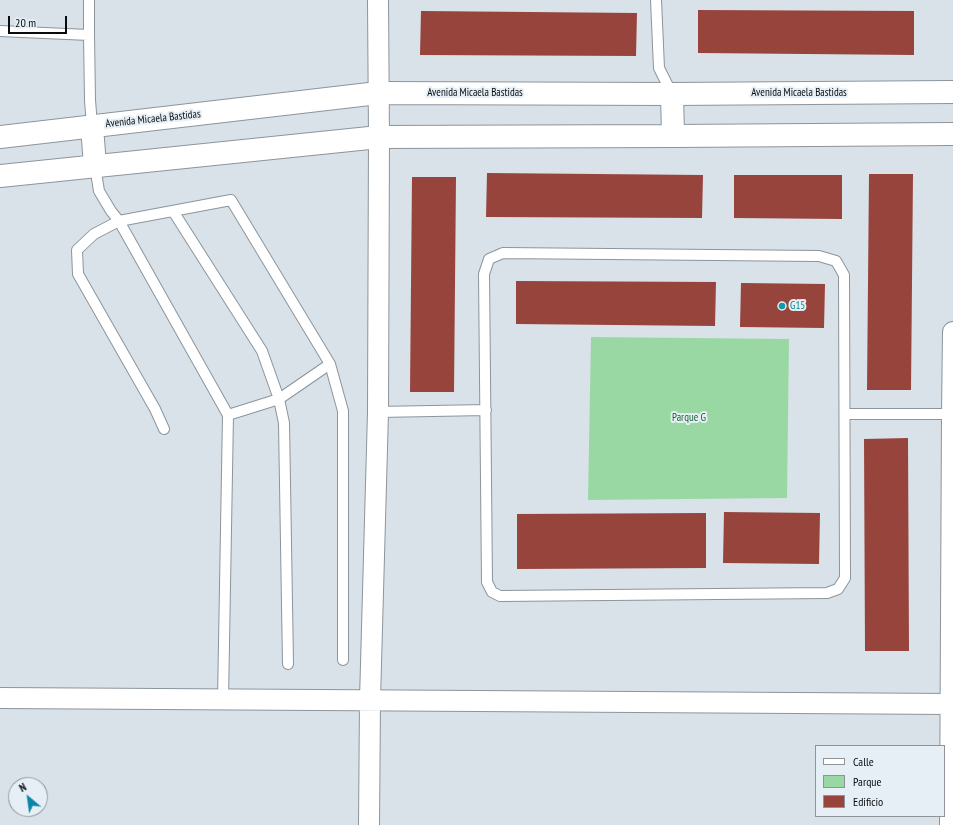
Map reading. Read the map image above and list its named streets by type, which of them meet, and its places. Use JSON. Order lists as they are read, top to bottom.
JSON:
{
  "streets": {
    "main road": ["Avenida Micaela Bastidas"]
  },
  "parks": ["Parque G"],
  "places": ["G15"],
  "legend": ["Calle", "Parque", "Edificio"],
  "scale_bar": "20 m",
  "north": "top left"
}
